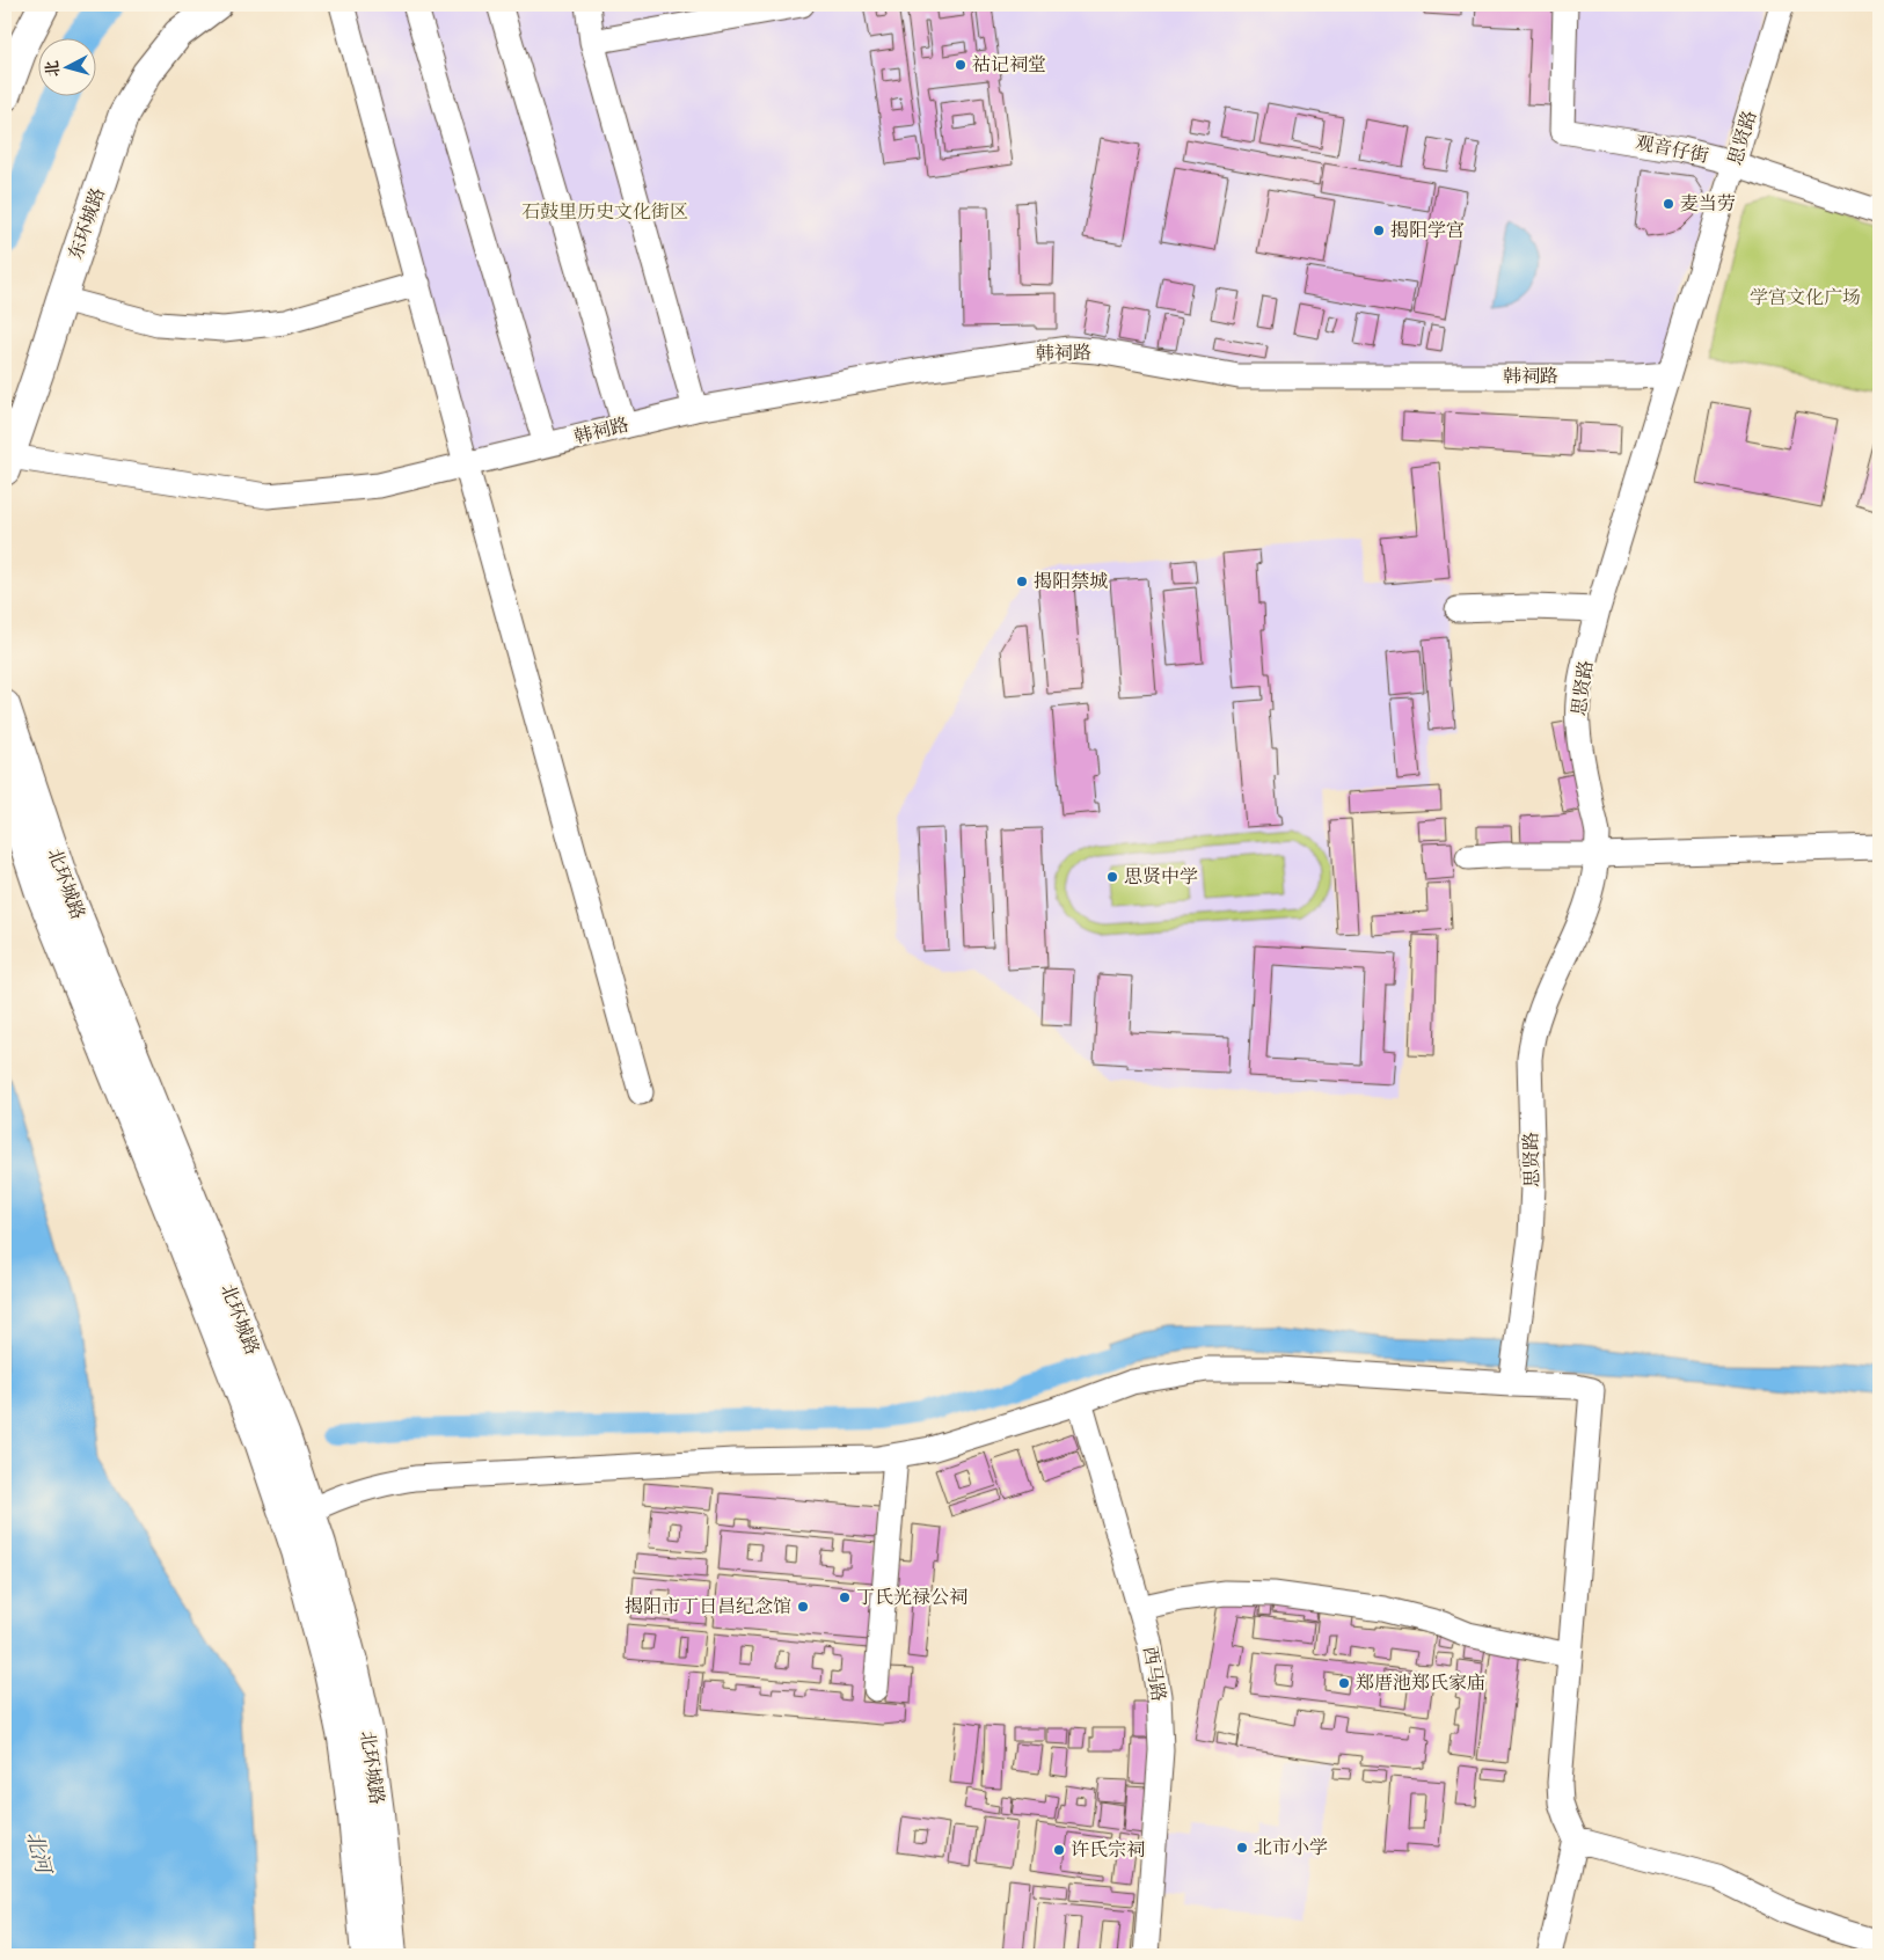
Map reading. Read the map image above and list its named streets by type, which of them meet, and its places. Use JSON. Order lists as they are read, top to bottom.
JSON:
{
  "streets": {
    "main road": ["东环城路", "北环城路"],
    "street": [
      "思贤路",
      "观音仔街",
      "韩祠路",
      "西马路"
    ]
  },
  "crossings": [
    ["思贤路", "观音仔街"],
    ["思贤路", "韩祠路"],
    ["东环城路", "韩祠路"]
  ],
  "water": ["北河"],
  "parks": ["石鼓里历史文化街区", "学宫文化广场"],
  "places": [
    "祜记祠堂",
    "麦当劳",
    "揭阳学宫",
    "揭阳禁城",
    "思贤中学",
    "丁氏光禄公祠",
    "揭阳市丁日昌纪念馆",
    "郑厝池郑氏家庙",
    "北市小学",
    "许氏宗祠"
  ],
  "north": "left"
}
